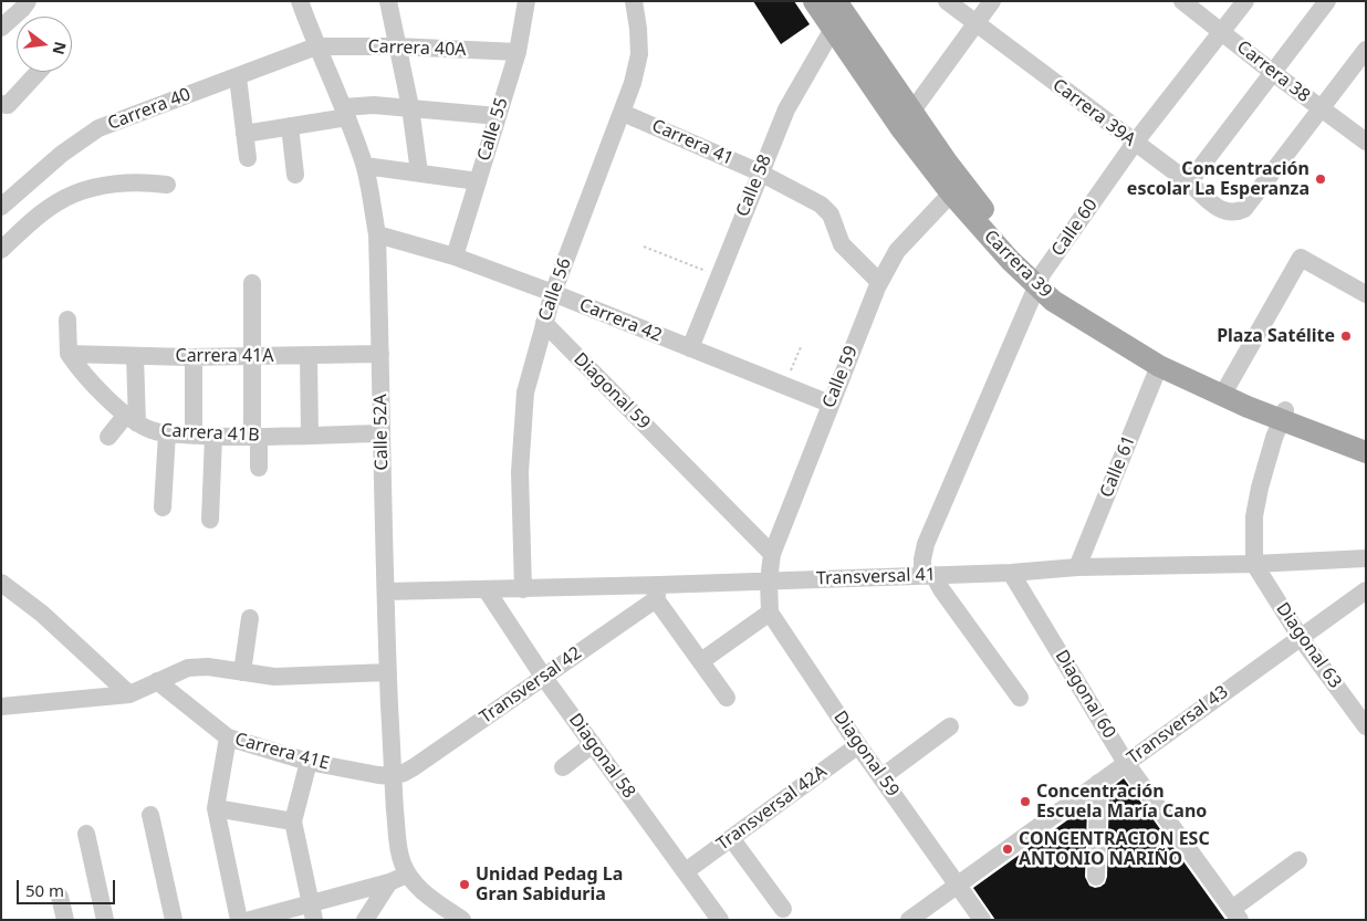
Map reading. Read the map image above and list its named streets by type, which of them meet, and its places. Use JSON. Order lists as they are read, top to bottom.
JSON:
{
  "streets": {
    "main road": ["Carrera 39"],
    "street": [
      "Carrera 40A",
      "Carrera 38",
      "Carrera 40",
      "Carrera 39A",
      "Calle 55",
      "Carrera 41",
      "Calle 58",
      "Calle 60",
      "Calle 56",
      "Carrera 42",
      "Carrera 41A",
      "Calle 59",
      "Diagonal 59",
      "Calle 52A",
      "Carrera 41B",
      "Calle 61",
      "Transversal 41",
      "Diagonal 63",
      "Transversal 42",
      "Diagonal 60",
      "Transversal 43",
      "Carrera 41E",
      "Diagonal 58",
      "Transversal 42A"
    ]
  },
  "crossings": [
    ["Carrera 40A", "Carrera 40"],
    ["Carrera 40A", "Calle 55"],
    ["Carrera 40A", "Calle 52A"],
    ["Carrera 38", "Carrera 39A"],
    ["Carrera 38", "Calle 60"],
    ["Carrera 40", "Calle 52A"],
    ["Carrera 39A", "Calle 60"],
    ["Calle 55", "Carrera 42"],
    ["Carrera 41", "Calle 58"],
    ["Carrera 41", "Calle 56"],
    ["Carrera 41", "Calle 59"],
    ["Calle 58", "Carrera 39"],
    ["Calle 58", "Carrera 42"],
    ["Calle 60", "Carrera 39"],
    ["Calle 60", "Transversal 41"],
    ["Carrera 39", "Calle 59"],
    ["Carrera 39", "Calle 61"],
    ["Calle 56", "Carrera 42"],
    ["Calle 56", "Diagonal 59"],
    ["Calle 56", "Transversal 41"],
    ["Carrera 42", "Calle 59"],
    ["Carrera 42", "Calle 52A"],
    ["Carrera 41A", "Calle 52A"],
    ["Carrera 41A", "Carrera 41B"],
    ["Calle 59", "Diagonal 59"],
    ["Calle 59", "Transversal 41"],
    ["Diagonal 59", "Transversal 41"],
    ["Diagonal 59", "Transversal 43"],
    ["Diagonal 59", "Transversal 42A"],
    ["Calle 52A", "Carrera 41B"],
    ["Calle 52A", "Transversal 41"],
    ["Calle 52A", "Transversal 42"],
    ["Calle 52A", "Carrera 41E"],
    ["Calle 61", "Transversal 41"],
    ["Transversal 41", "Diagonal 63"],
    ["Transversal 41", "Transversal 42"],
    ["Transversal 41", "Diagonal 60"],
    ["Transversal 41", "Diagonal 58"],
    ["Diagonal 63", "Transversal 43"],
    ["Transversal 42", "Carrera 41E"],
    ["Transversal 42", "Diagonal 58"],
    ["Diagonal 60", "Transversal 43"],
    ["Diagonal 58", "Transversal 42A"]
  ],
  "places": [
    "Concentración escolar La Esperanza",
    "Plaza Satélite",
    "Concentración Escuela María Cano",
    "CONCENTRACION ESC ANTONIO NARIÑO",
    "Unidad Pedag La Gran Sabiduria"
  ],
  "scale_bar": "50 m",
  "north": "right"
}
